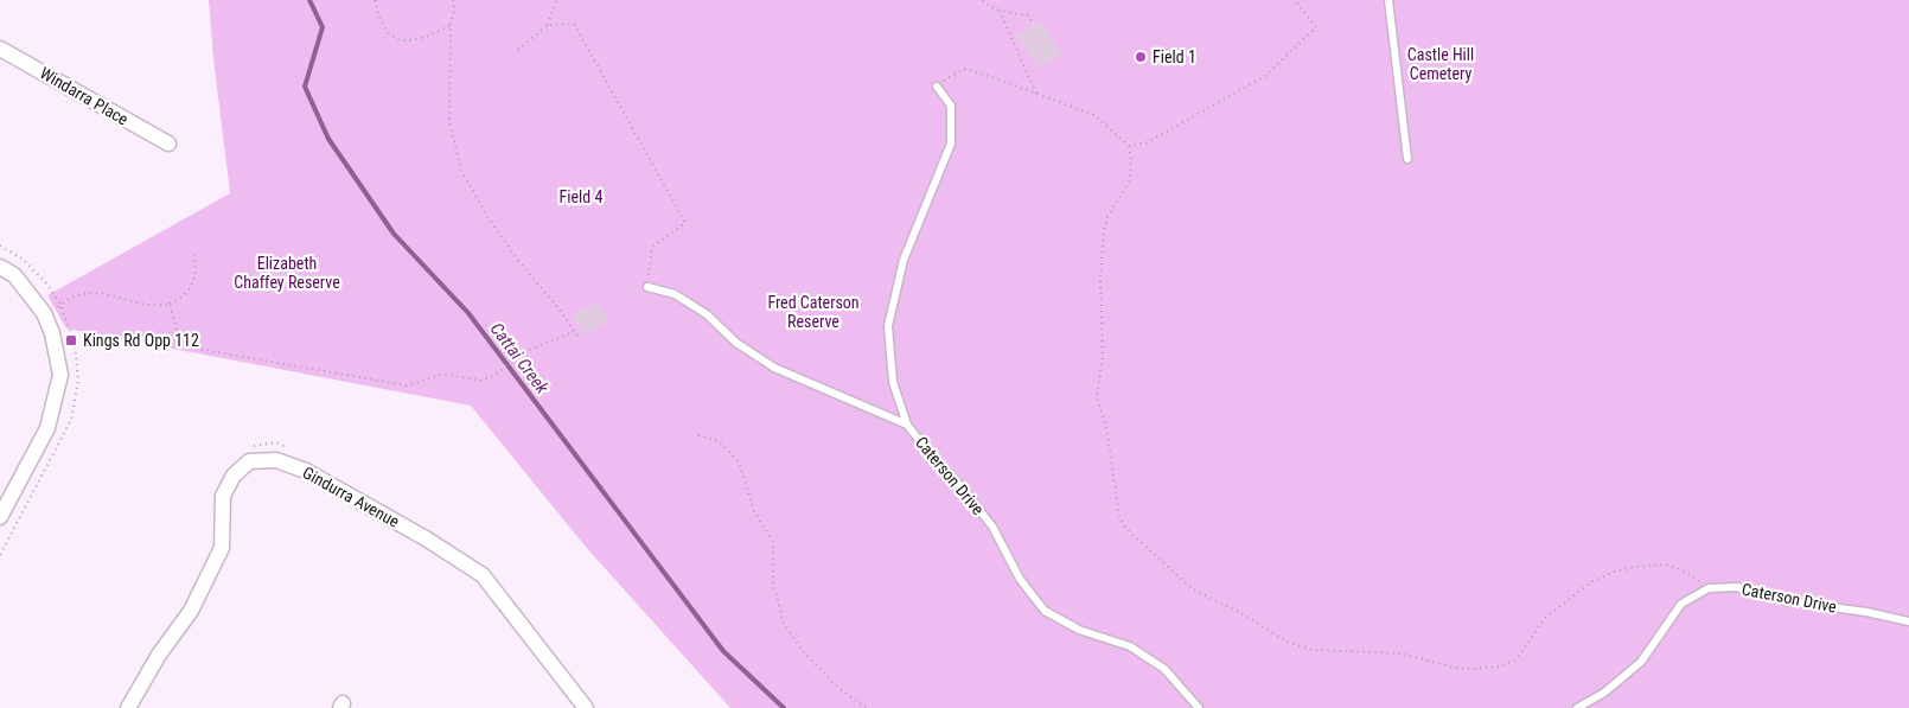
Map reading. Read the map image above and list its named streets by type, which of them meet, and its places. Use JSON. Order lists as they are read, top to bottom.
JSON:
{
  "streets": {
    "street": ["Windarra Place", "Gindurra Avenue"],
    "lane": ["Caterson Drive"]
  },
  "water": ["Cattai Creek"],
  "parks": [
    "Castle Hill Cemetery",
    "Field 4",
    "Elizabeth Chaffey Reserve",
    "Fred Caterson Reserve"
  ],
  "places": {
    "other": ["Field 1"],
    "transit": ["Kings Rd Opp 112"]
  }
}
